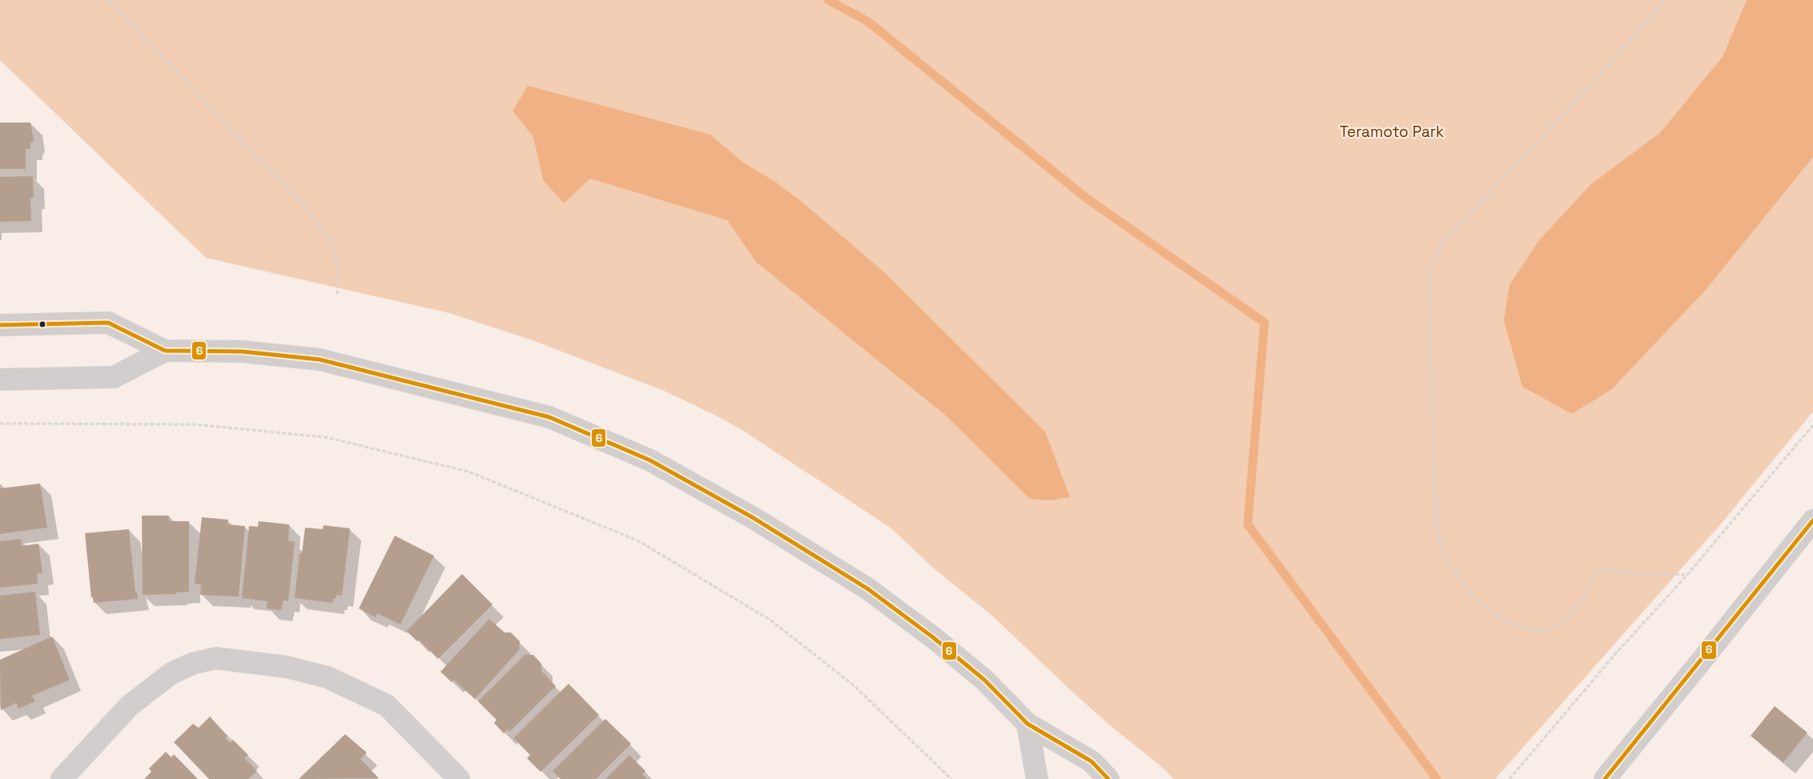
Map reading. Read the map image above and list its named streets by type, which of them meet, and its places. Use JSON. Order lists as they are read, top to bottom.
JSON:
{
  "parks": ["Teramoto Park"],
  "lines": ["transit line 6"]
}
